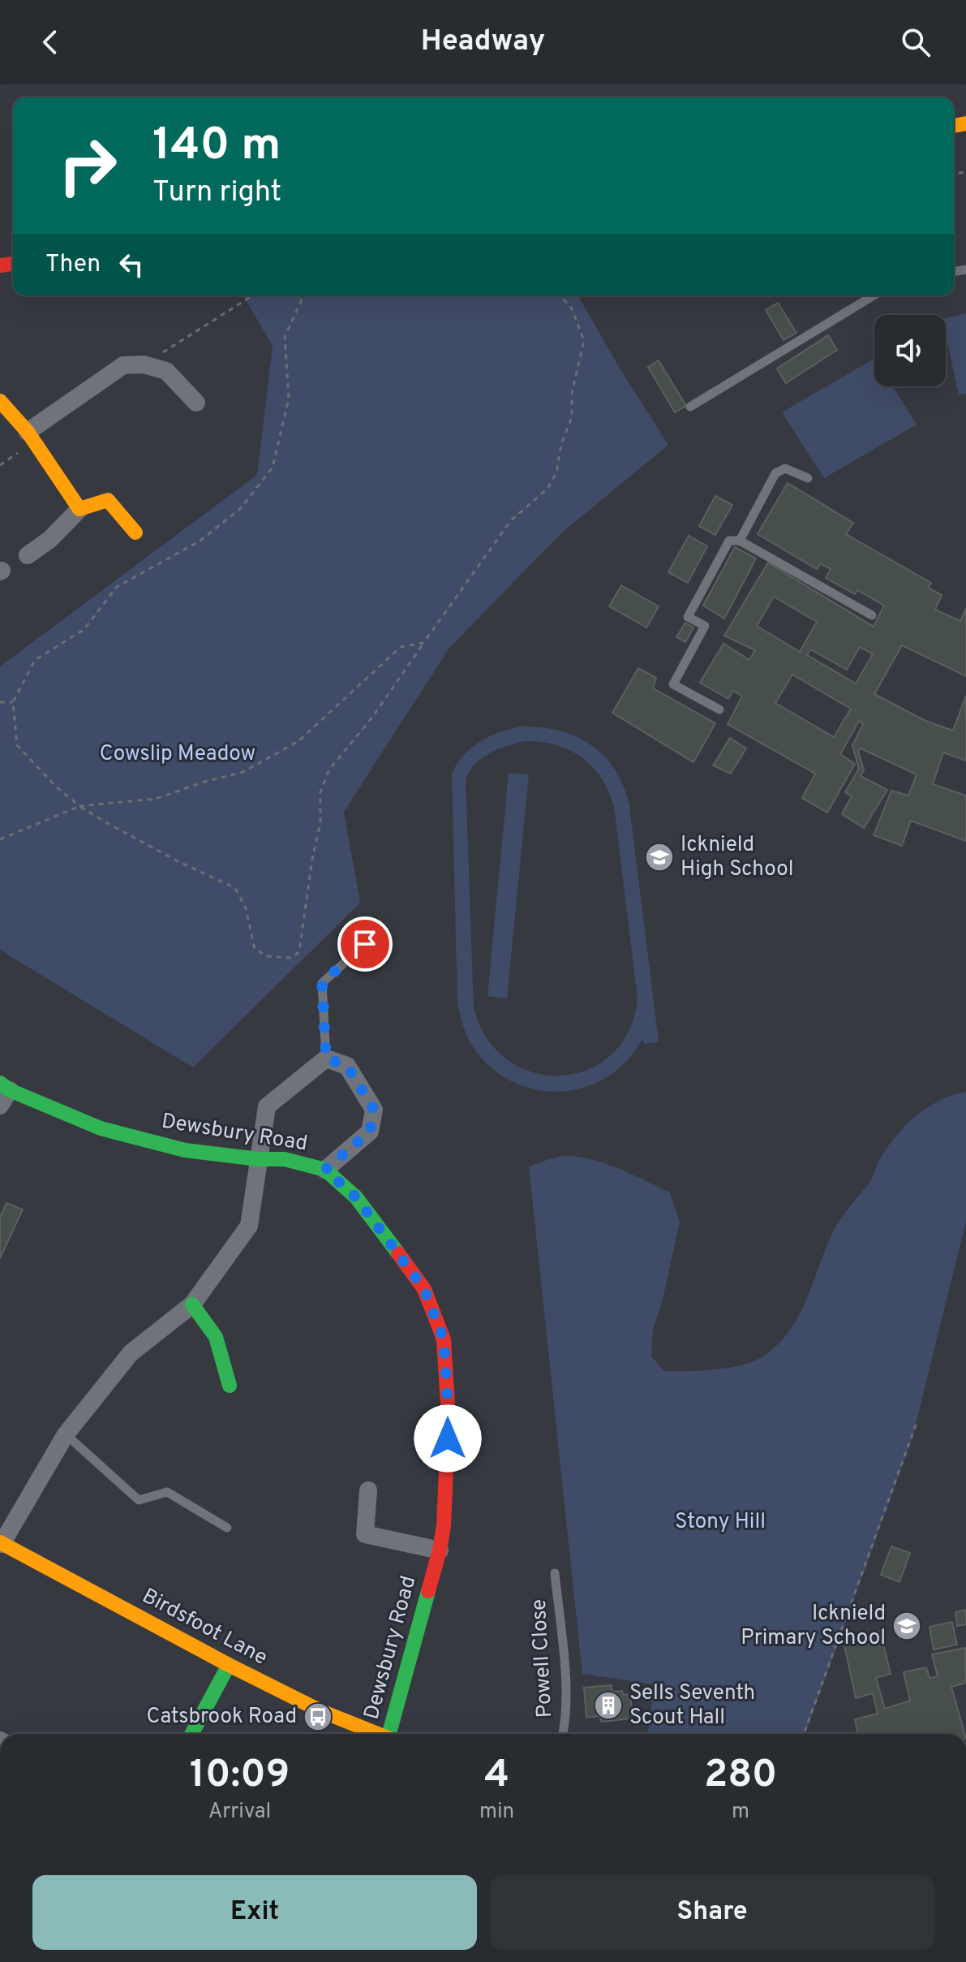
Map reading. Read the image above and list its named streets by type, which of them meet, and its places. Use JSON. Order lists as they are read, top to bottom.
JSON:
{
  "streets": {
    "main road": ["Dewsbury Road", "Birdsfoot Lane"],
    "lane": ["Powell Close"]
  },
  "parks": ["Cowslip Meadow", "Stony Hill"],
  "places": {
    "school or university": ["Icknield High School", "Icknield Primary School"],
    "building": ["Sells Seventh Scout Hall"],
    "bus stop": ["Catsbrook Road"]
  },
  "page": {
    "header": "Headway",
    "turn": ["140 m", "Turn right"],
    "then": "Then",
    "eta": [
      "10:09",
      "Arrival",
      "4",
      "min",
      "280",
      "m"
    ],
    "buttons": ["Exit", "Share"]
  }
}
